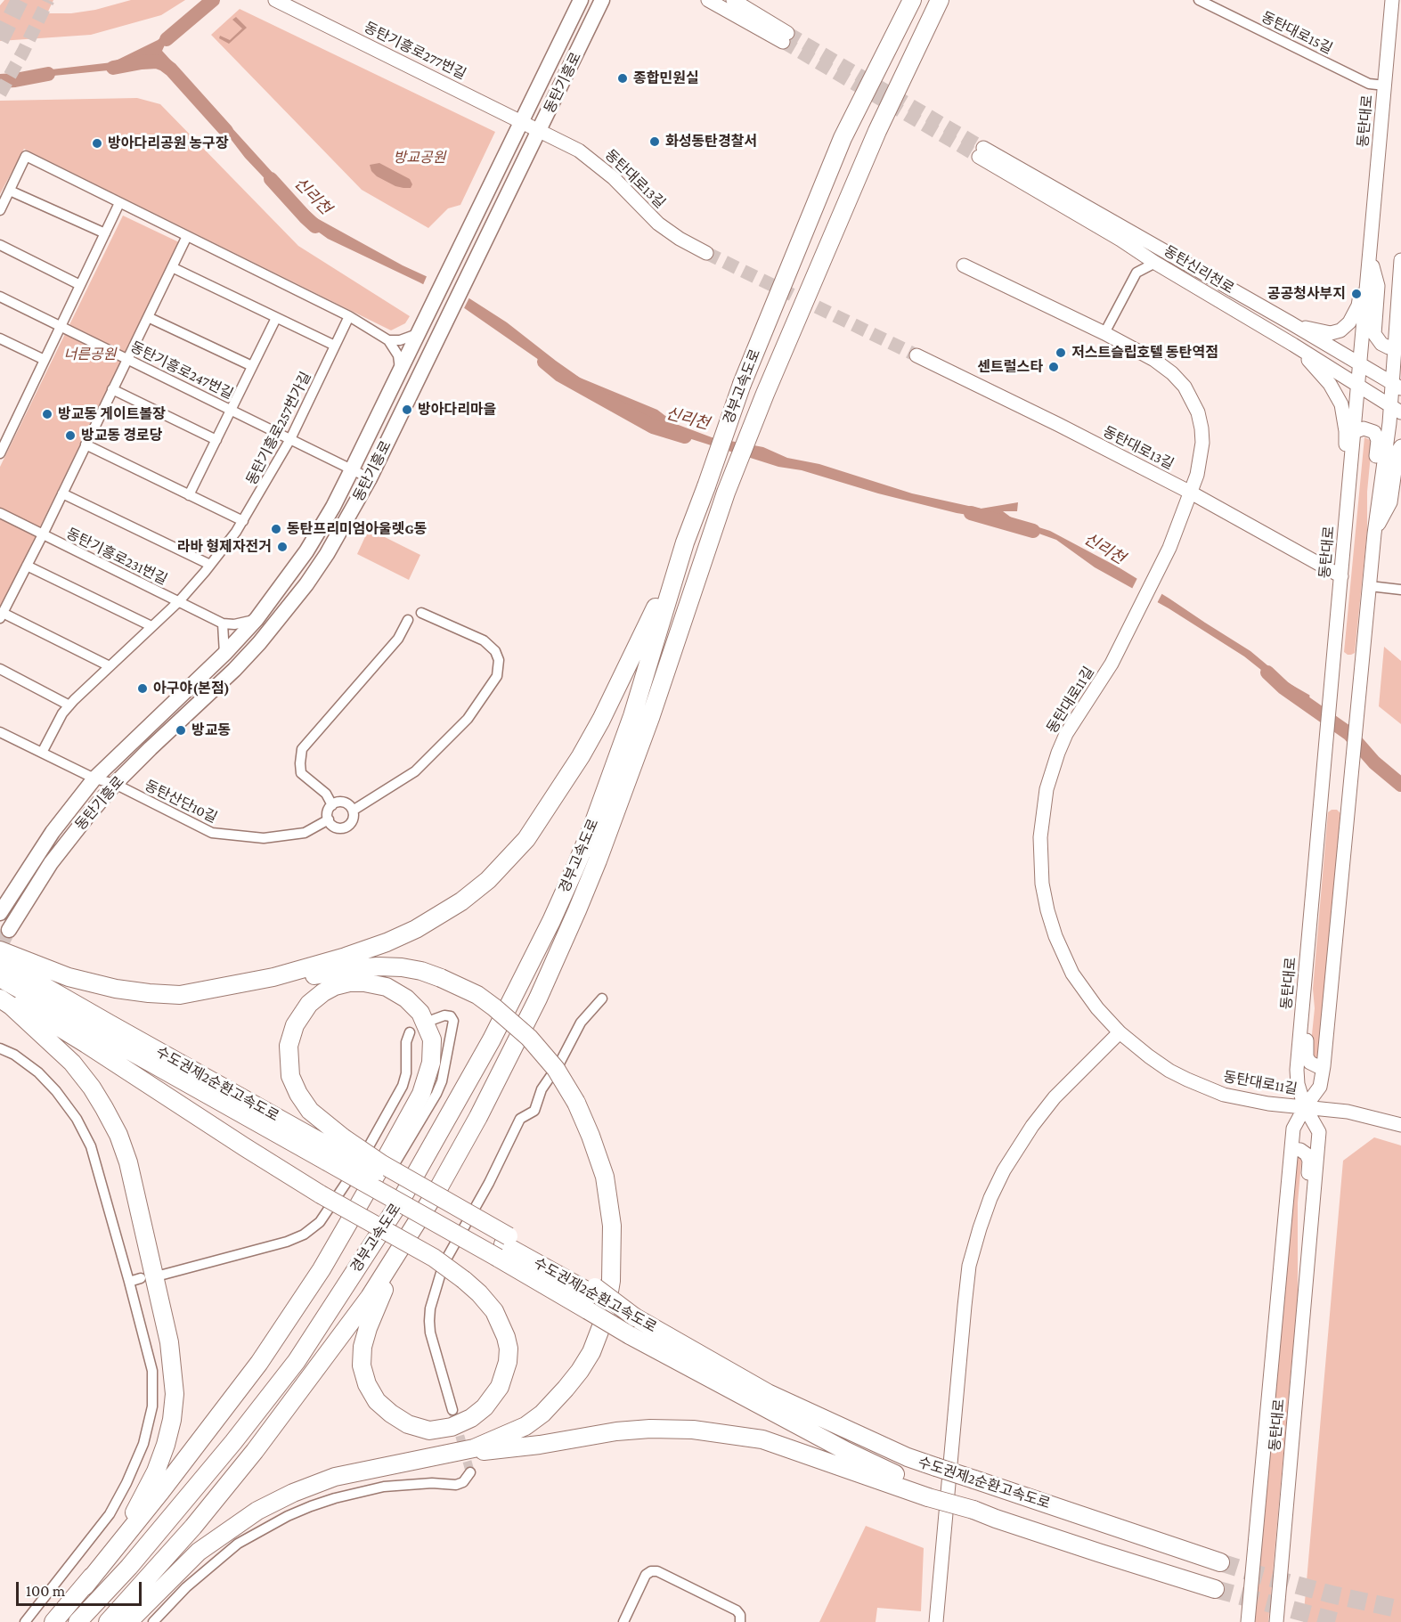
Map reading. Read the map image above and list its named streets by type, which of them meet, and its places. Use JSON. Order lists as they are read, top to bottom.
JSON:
{
  "streets": {
    "highway": ["경부고속도로", "수도권제2순환고속도로"],
    "main road": [
      "동탄기흥로277번길",
      "동탄기흥로",
      "동탄대로",
      "동탄대로13길",
      "동탄신리천로",
      "동탄대로11길"
    ],
    "street": [
      "동탄대로15길",
      "동탄기흥로247번길",
      "동탄기흥로257번가길",
      "동탄기흥로231번길",
      "동탄산단10길"
    ]
  },
  "crossings": [
    ["동탄대로15길", "동탄대로"],
    ["동탄기흥로277번길", "동탄기흥로"],
    ["동탄기흥로277번길", "동탄대로13길"],
    ["동탄기흥로", "동탄대로13길"],
    ["동탄기흥로", "동탄기흥로247번길"],
    ["동탄기흥로", "동탄산단10길"],
    ["동탄대로", "동탄대로13길"],
    ["동탄대로", "동탄신리천로"],
    ["동탄대로", "동탄대로11길"],
    ["동탄대로13길", "동탄대로11길"],
    ["동탄기흥로247번길", "동탄기흥로257번가길"],
    ["동탄기흥로257번가길", "동탄기흥로231번길"],
    ["동탄기흥로257번가길", "동탄산단10길"]
  ],
  "water": ["신리천"],
  "parks": ["방교공원", "너른공원"],
  "places": [
    "종합민원실",
    "화성동탄경찰서",
    "방아다리공원 농구장",
    "공공청사부지",
    "저스트슬립호텔 동탄역점",
    "센트럴스타",
    "방아다리마을",
    "방교동 게이트볼장",
    "방교동 경로당",
    "동탄프리미엄아울렛G동",
    "라바 형제자전거",
    "아구야(본점)",
    "방교동"
  ],
  "scale_bar": "100 m"
}
